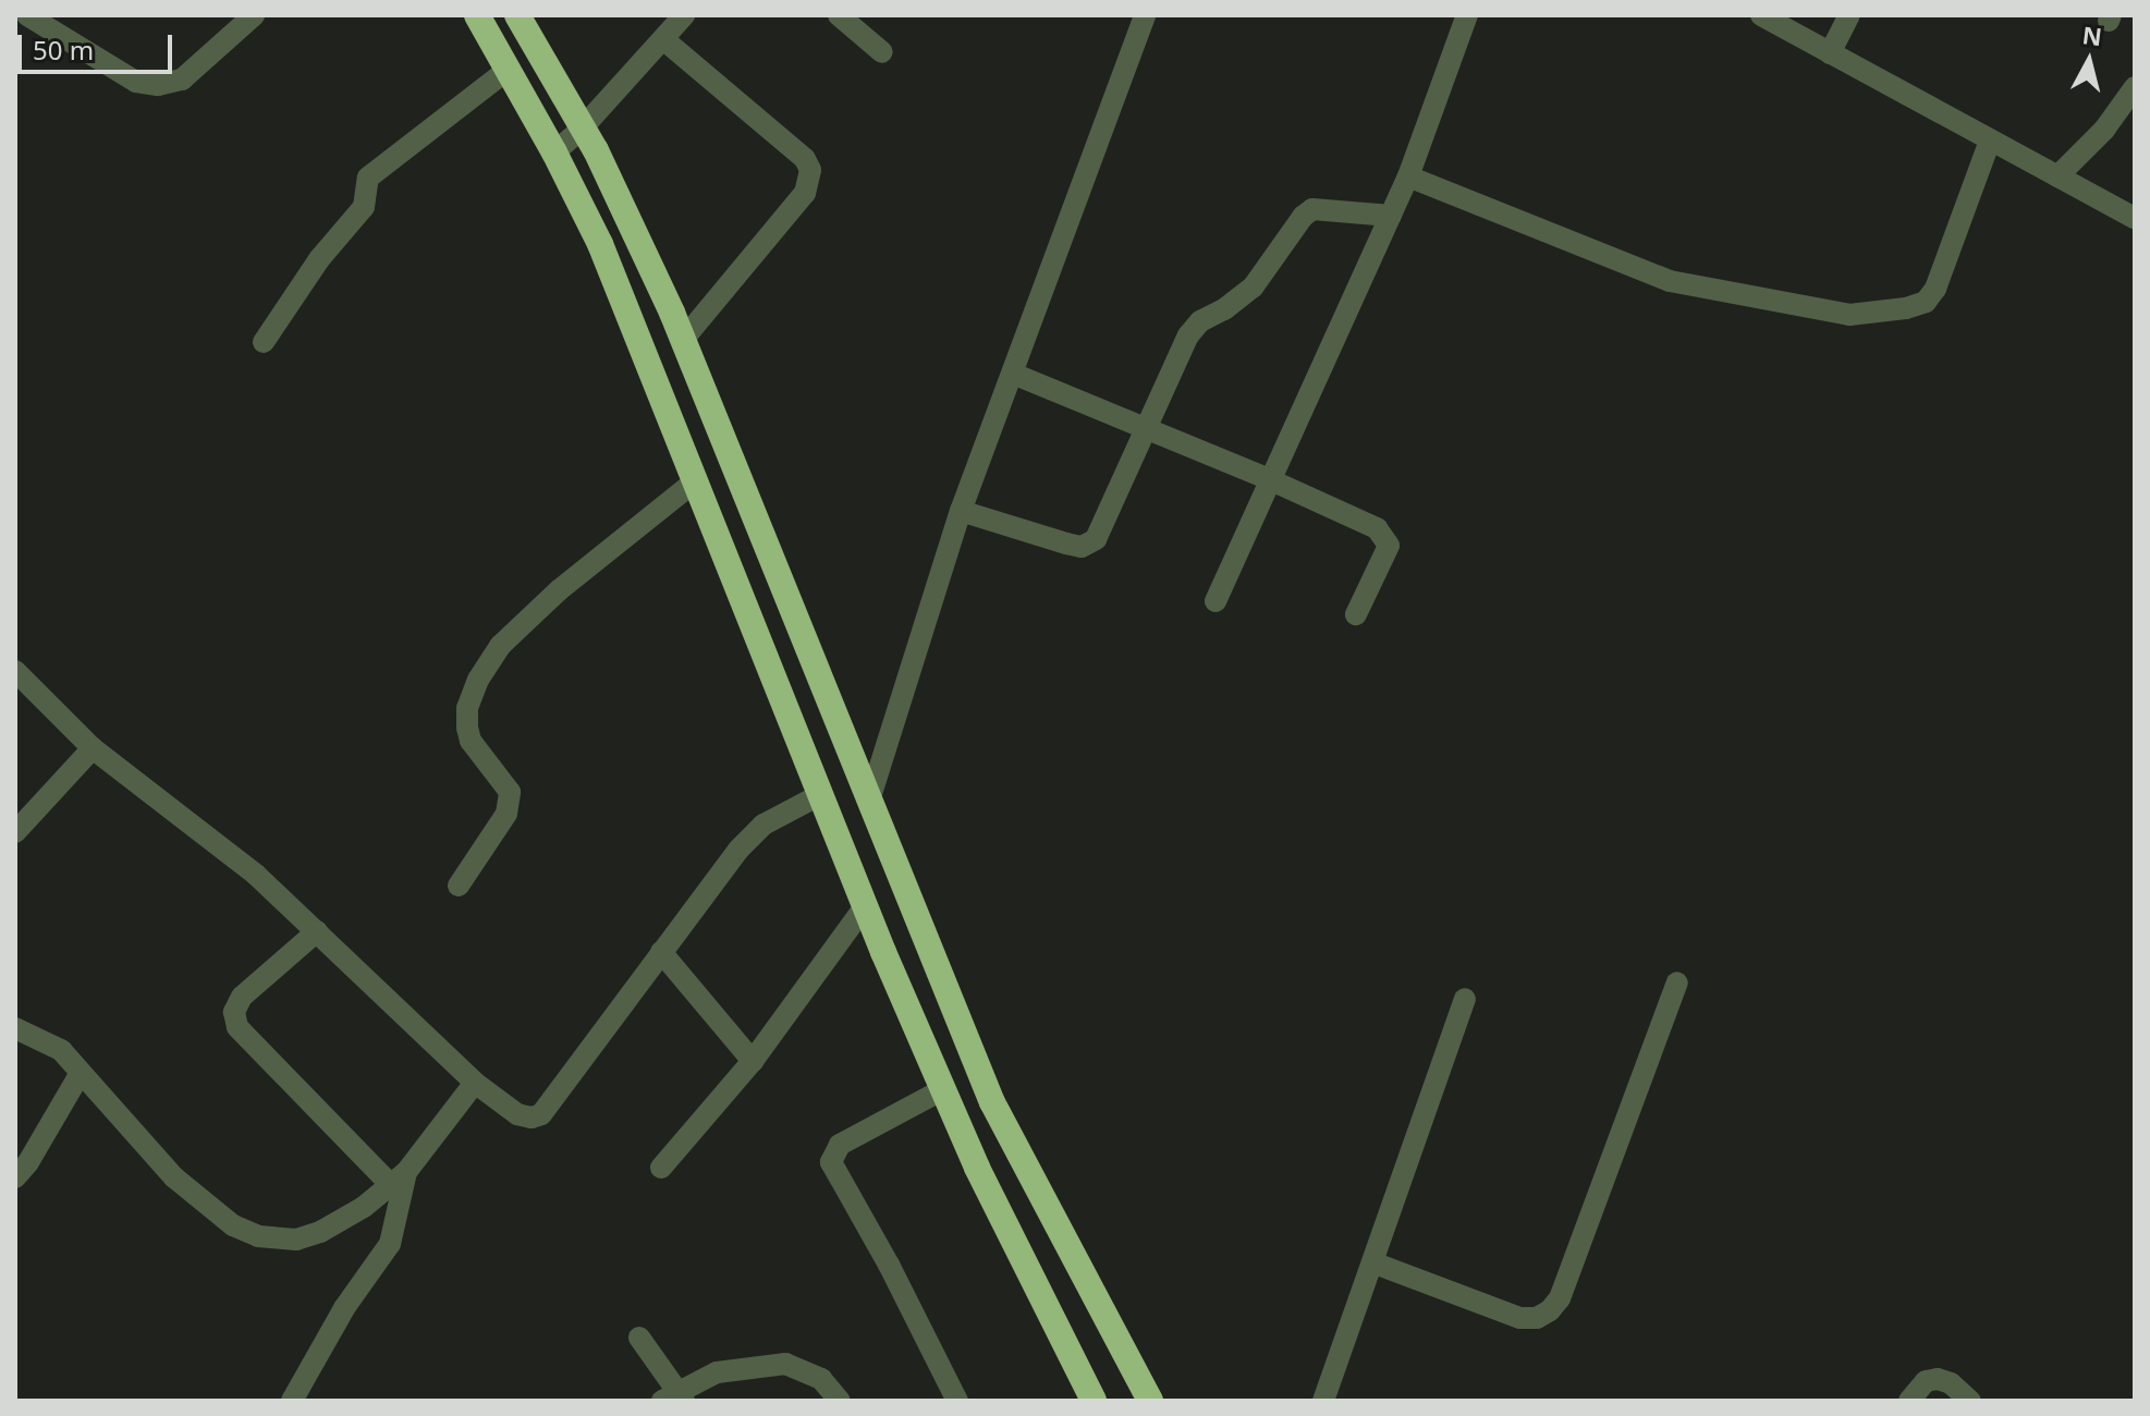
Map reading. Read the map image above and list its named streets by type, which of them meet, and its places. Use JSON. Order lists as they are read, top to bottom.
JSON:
{
  "scale_bar": "50 m",
  "north": "top"
}
